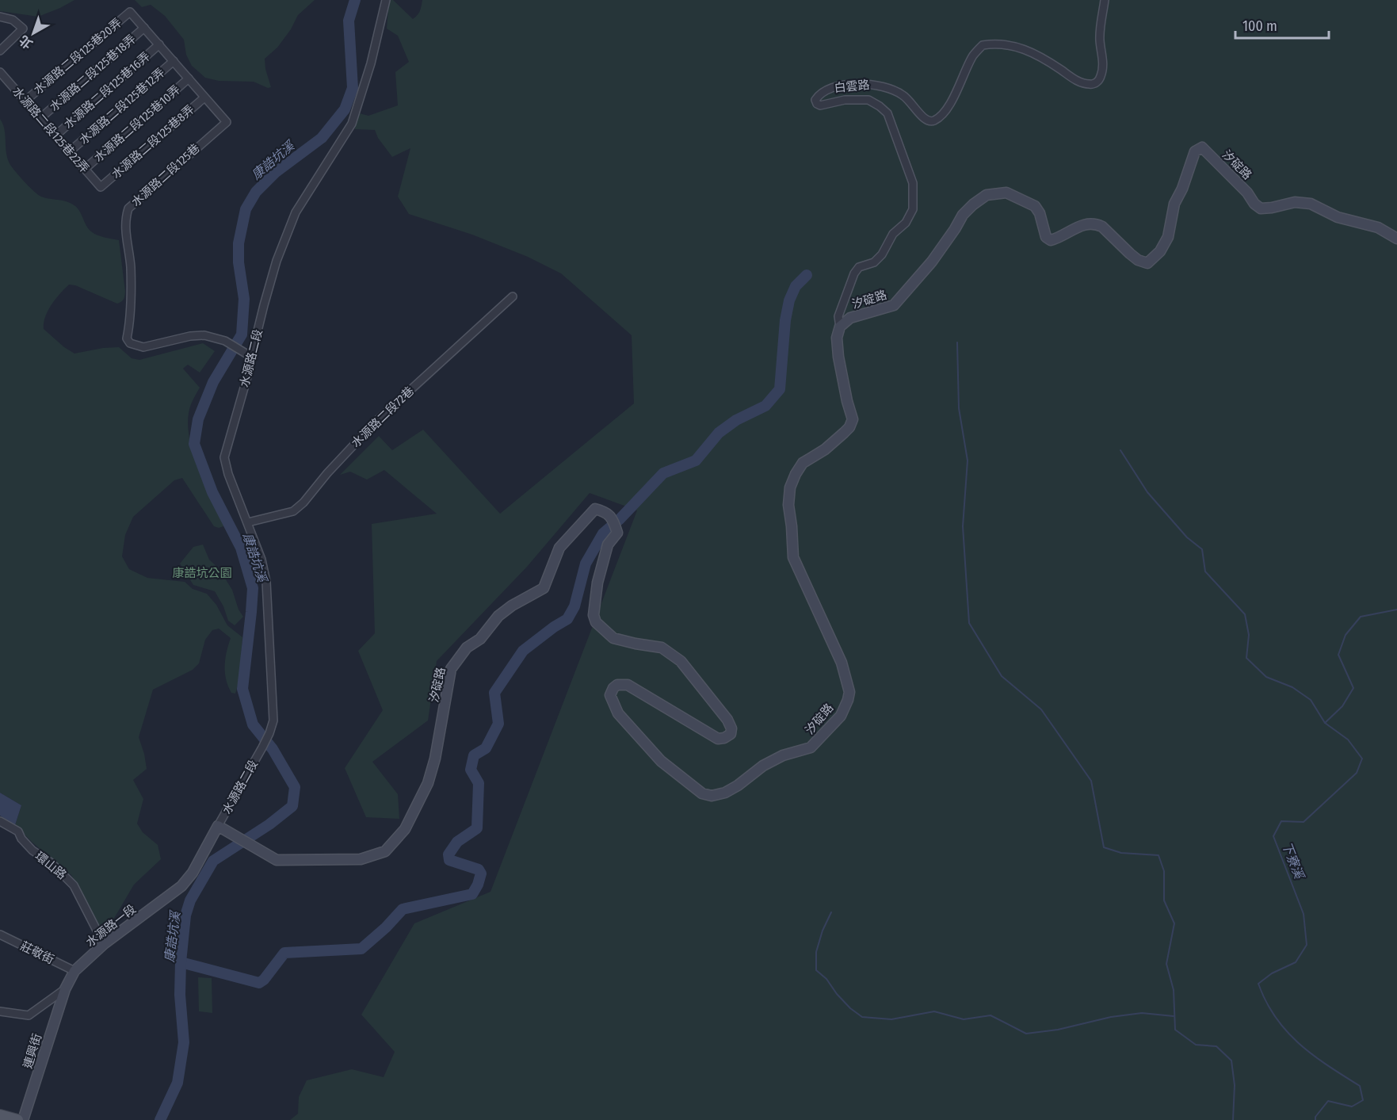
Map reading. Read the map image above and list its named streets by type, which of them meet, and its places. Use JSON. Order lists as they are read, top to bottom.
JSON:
{
  "streets": {
    "street": [
      "水源路二段125巷20弄",
      "水源路二段125巷18弄",
      "白雲路",
      "水源路二段125巷16弄",
      "水源路二段125巷12弄",
      "水源路二段125巷10弄",
      "水源路二段125巷22弄",
      "水源路二段125巷8弄",
      "汐碇路",
      "水源路二段125巷",
      "水源路二段",
      "水源路二段72巷",
      "環山路",
      "水源路一段",
      "莊敬街",
      "連興街"
    ]
  },
  "crossings": [
    ["水源路二段125巷20弄", "水源路二段125巷22弄"],
    ["水源路二段125巷20弄", "水源路二段125巷"],
    ["水源路二段125巷18弄", "水源路二段125巷22弄"],
    ["水源路二段125巷18弄", "水源路二段125巷"],
    ["白雲路", "汐碇路"],
    ["水源路二段125巷16弄", "水源路二段125巷22弄"],
    ["水源路二段125巷16弄", "水源路二段125巷"],
    ["水源路二段125巷12弄", "水源路二段125巷22弄"],
    ["水源路二段125巷12弄", "水源路二段125巷"],
    ["水源路二段125巷10弄", "水源路二段125巷22弄"],
    ["水源路二段125巷10弄", "水源路二段125巷"],
    ["水源路二段125巷22弄", "水源路二段125巷8弄"],
    ["水源路二段125巷8弄", "水源路二段125巷"],
    ["汐碇路", "水源路二段"],
    ["汐碇路", "水源路一段"],
    ["水源路二段125巷", "水源路二段"],
    ["水源路二段", "水源路二段72巷"],
    ["水源路二段", "水源路一段"],
    ["環山路", "水源路一段"],
    ["水源路一段", "莊敬街"],
    ["水源路一段", "連興街"]
  ],
  "water": ["康誥坑溪", "下寮溪"],
  "parks": ["康誥坑公園"],
  "scale_bar": "100 m",
  "north": "bottom left"
}
